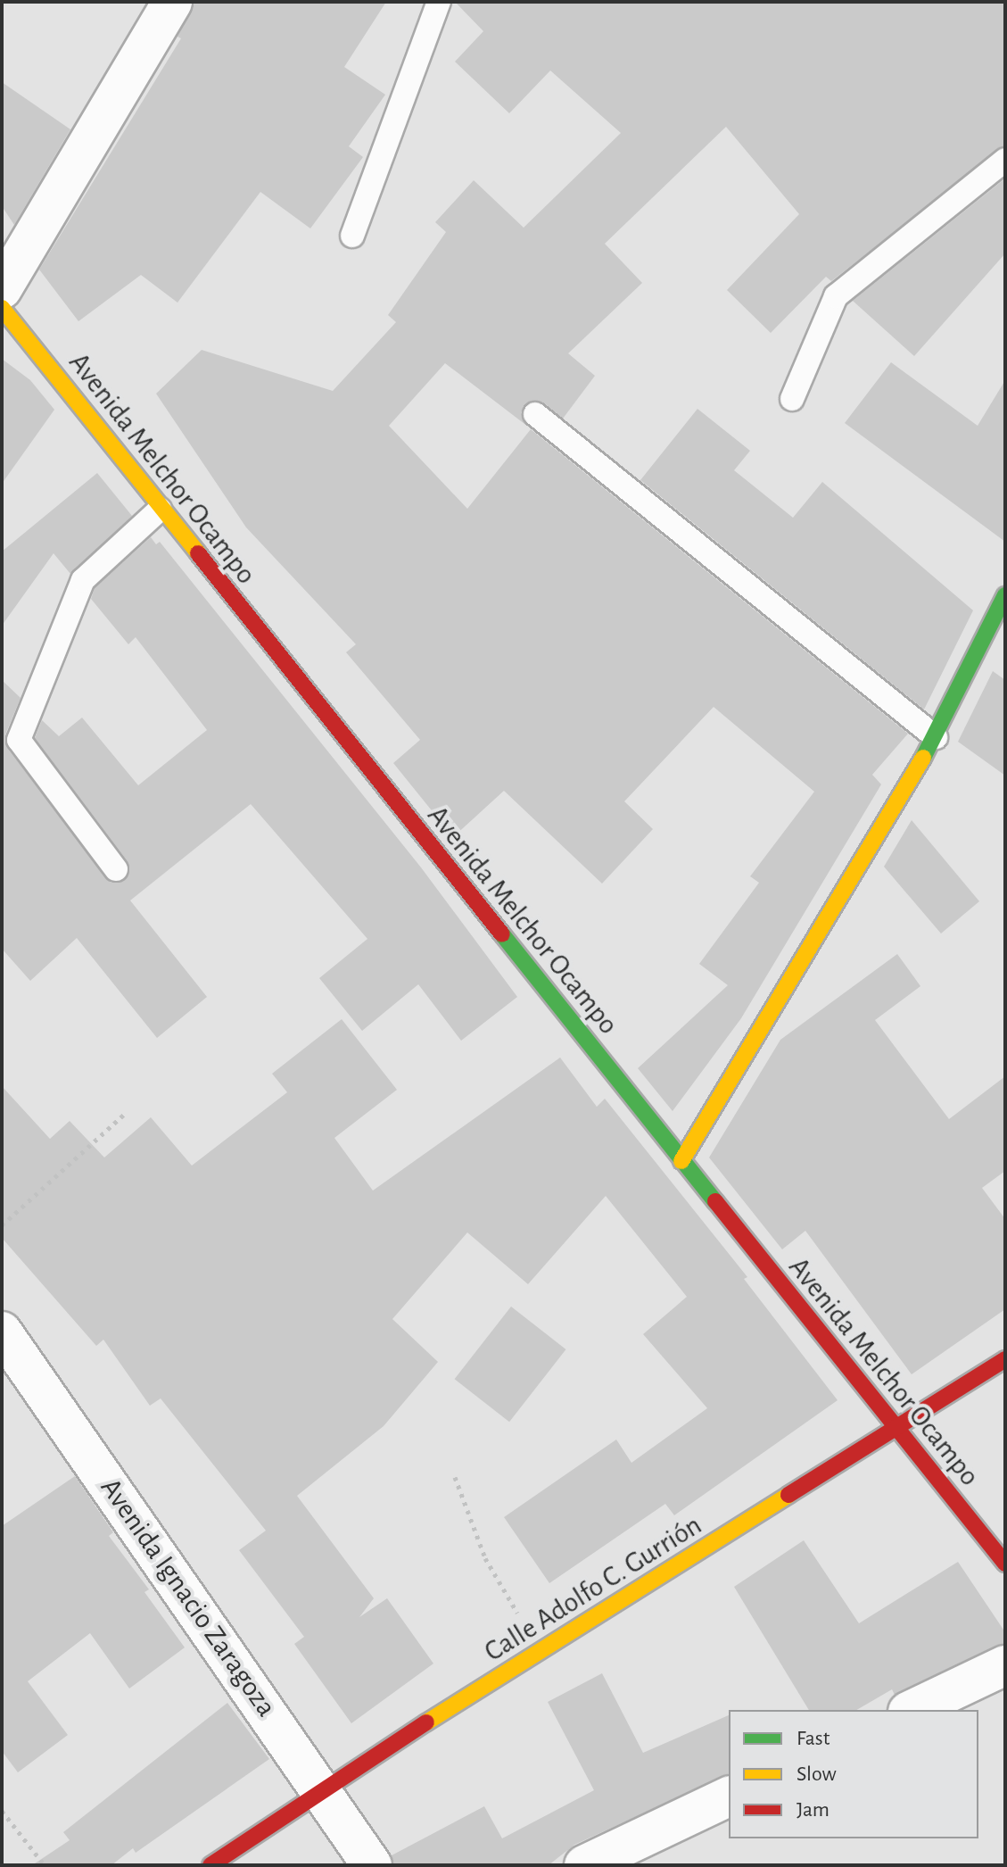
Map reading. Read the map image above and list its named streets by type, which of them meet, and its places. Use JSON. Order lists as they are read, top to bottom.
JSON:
{
  "streets": {
    "main road": ["Avenida Melchor Ocampo", "Calle Adolfo C. Gurrión"],
    "street": ["Avenida Ignacio Zaragoza"]
  },
  "crossings": [
    ["Avenida Melchor Ocampo", "Calle Adolfo C. Gurrión"],
    ["Calle Adolfo C. Gurrión", "Avenida Ignacio Zaragoza"]
  ],
  "legend": ["Fast", "Slow", "Jam"]
}
